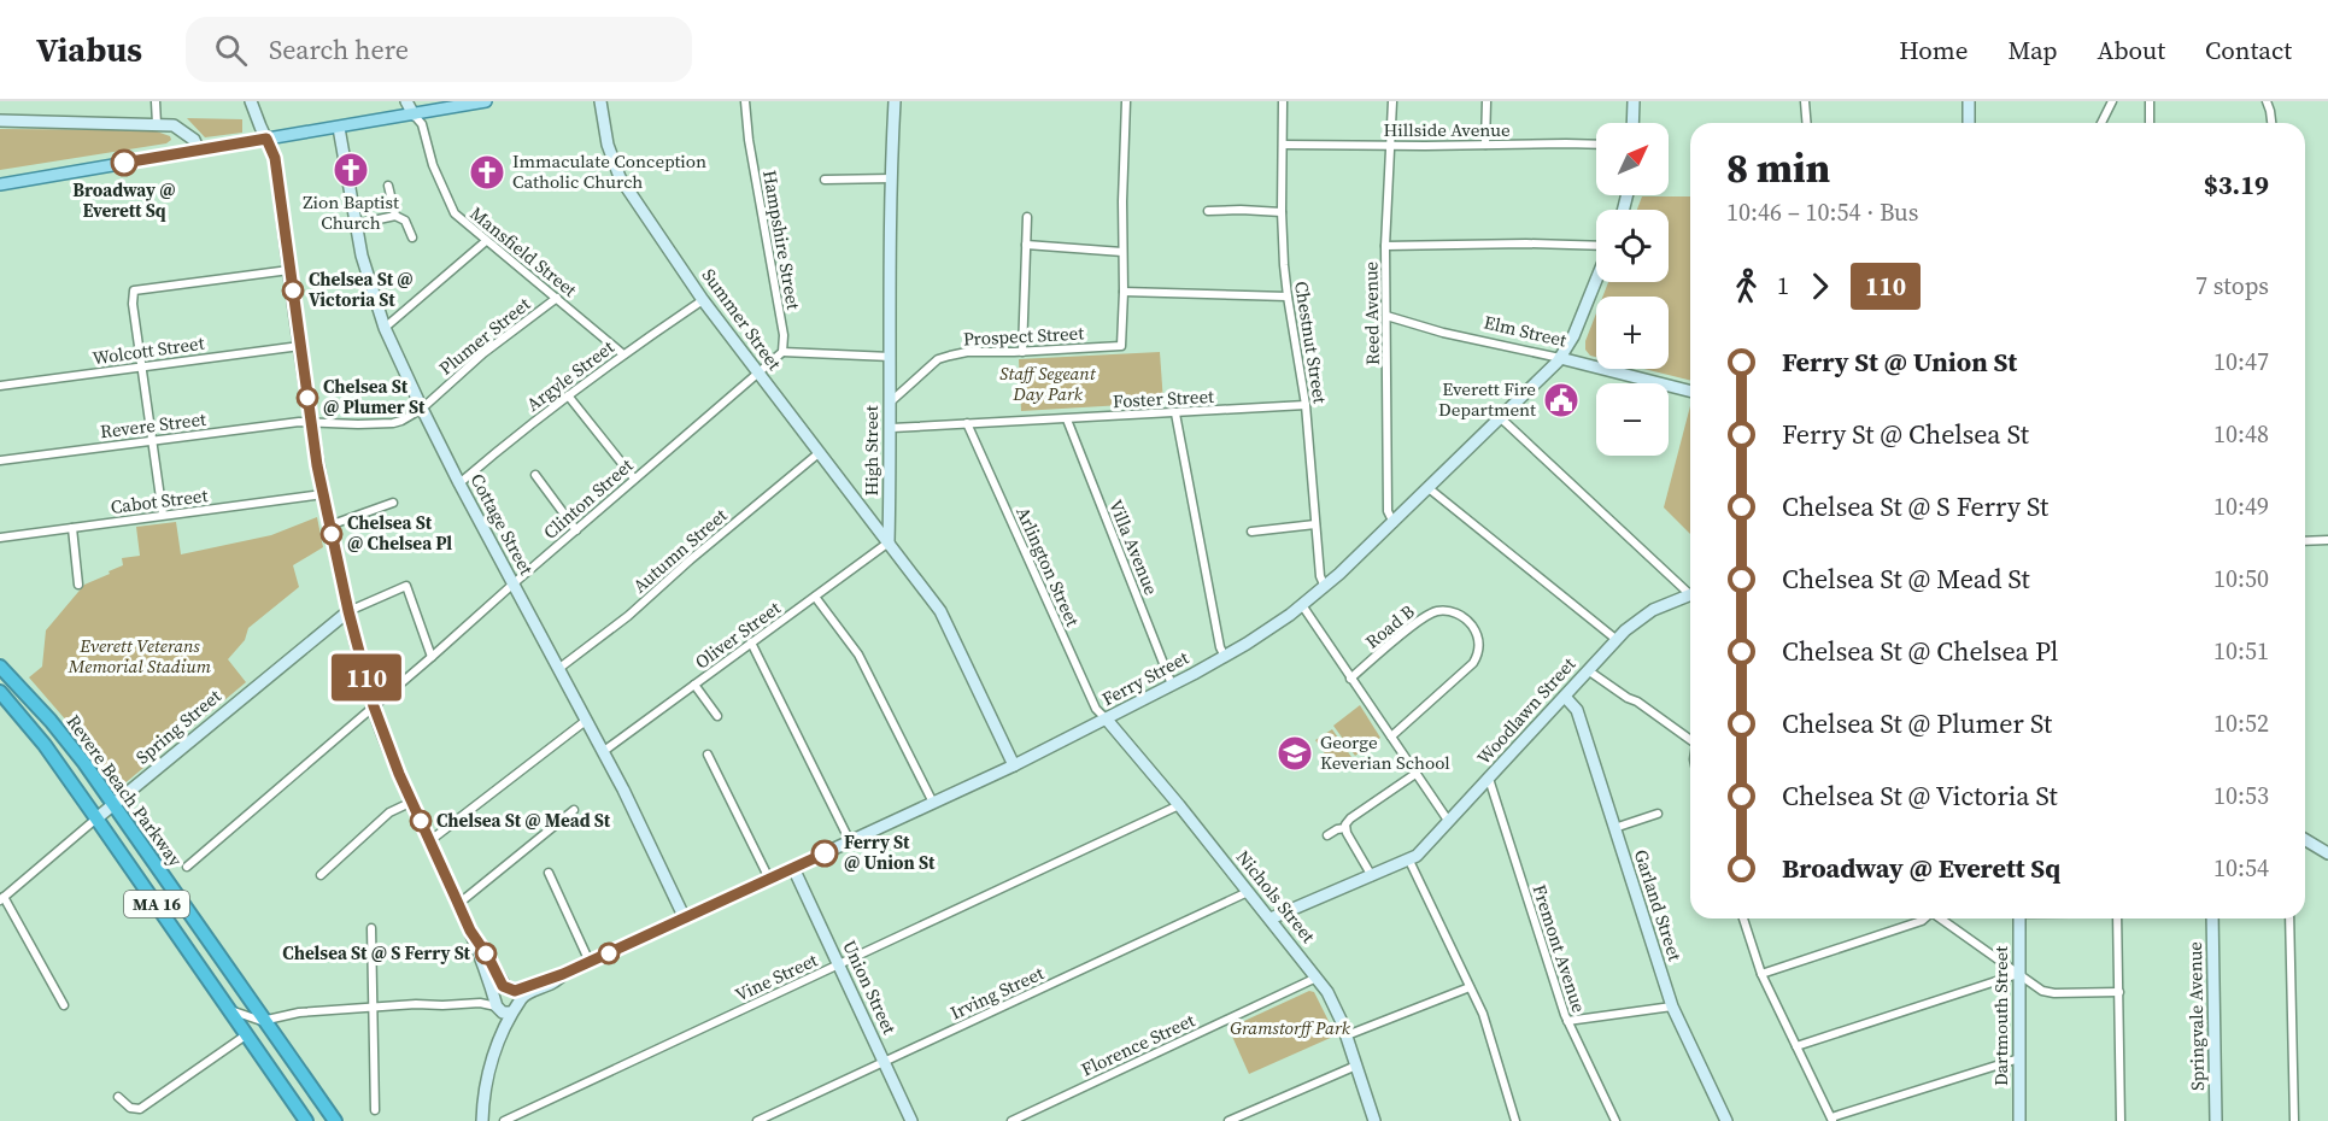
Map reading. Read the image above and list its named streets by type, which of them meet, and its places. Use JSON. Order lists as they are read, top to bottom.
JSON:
{
  "streets": {
    "highway": ["Revere Beach Parkway", "MA 16"],
    "street": [
      "Hillside Avenue",
      "Hampshire Street",
      "Mansfield Street",
      "Reed Avenue",
      "Summer Street",
      "Elm Street",
      "Plumer Street",
      "Prospect Street",
      "Chestnut Street",
      "Wolcott Street",
      "Argyle Street",
      "Foster Street",
      "Revere Street",
      "High Street",
      "Clinton Street",
      "Cabot Street",
      "Cottage Street",
      "Villa Avenue",
      "Autumn Street",
      "Arlington Street",
      "Road B",
      "Oliver Street",
      "Ferry Street",
      "Woodlawn Street",
      "Spring Street",
      "Nichols Street",
      "Garland Street",
      "Fremont Avenue",
      "Vine Street",
      "Union Street",
      "Irving Street",
      "Dartmouth Street",
      "Springvale Avenue",
      "Florence Street"
    ]
  },
  "crossings": [
    ["Hillside Avenue", "Reed Avenue"],
    ["Hillside Avenue", "Chestnut Street"],
    ["Mansfield Street", "Plumer Street"],
    ["Mansfield Street", "Argyle Street"],
    ["Reed Avenue", "Elm Street"],
    ["Reed Avenue", "Ferry Street"],
    ["Summer Street", "Argyle Street"],
    ["Summer Street", "High Street"],
    ["Summer Street", "Clinton Street"],
    ["Summer Street", "Autumn Street"],
    ["Summer Street", "Oliver Street"],
    ["Elm Street", "Ferry Street"],
    ["Plumer Street", "Revere Street"],
    ["Plumer Street", "Cottage Street"],
    ["Prospect Street", "High Street"],
    ["Chestnut Street", "Foster Street"],
    ["Chestnut Street", "Ferry Street"],
    ["Argyle Street", "Cottage Street"],
    ["Foster Street", "High Street"],
    ["Foster Street", "Villa Avenue"],
    ["Foster Street", "Arlington Street"],
    ["High Street", "Oliver Street"],
    ["Clinton Street", "Cottage Street"],
    ["Cottage Street", "Autumn Street"],
    ["Cottage Street", "Oliver Street"],
    ["Cottage Street", "Ferry Street"],
    ["Villa Avenue", "Ferry Street"],
    ["Arlington Street", "Ferry Street"],
    ["Arlington Street", "Nichols Street"],
    ["Ferry Street", "Nichols Street"],
    ["Ferry Street", "Union Street"],
    ["Woodlawn Street", "Nichols Street"],
    ["Woodlawn Street", "Garland Street"],
    ["Woodlawn Street", "Fremont Avenue"],
    ["Spring Street", "Revere Beach Parkway"],
    ["Nichols Street", "Vine Street"],
    ["Nichols Street", "Irving Street"],
    ["Nichols Street", "Florence Street"],
    ["Vine Street", "Union Street"],
    ["Union Street", "Irving Street"]
  ],
  "parks": ["Staff Segeant Day Park", "Everett Veterans Memorial Stadium", "Gramstorff Park"],
  "places": {
    "other": [
      "Broadway @ Everett Sq",
      "Chelsea St @ Victoria St",
      "Chelsea St @ Plumer St",
      "Chelsea St @ Chelsea Pl",
      "Chelsea St @ Mead St",
      "Ferry St @ Union St",
      "Chelsea St @ S Ferry St"
    ],
    "church": ["Zion Baptist Church", "Immaculate Conception Catholic Church"],
    "public building": ["Everett Fire Department"],
    "school or university": ["George Keverian School"]
  },
  "lines": ["bus line 110"],
  "north": "top right",
  "page": {
    "header": "Viabus",
    "search": "Search here",
    "nav": [
      "Home",
      "Map",
      "About",
      "Contact"
    ],
    "on_map": "110",
    "map_buttons": ["+", "−"],
    "heading": ["8 min", "10:46 – 10:54 · Bus", "$3.19"],
    "legs": ["1", "110", "7 stops"],
    "list": [
      {
        "name": "Ferry St @ Union St",
        "value": "10:47"
      },
      {
        "name": "Ferry St @ Chelsea St",
        "value": "10:48"
      },
      {
        "name": "Chelsea St @ S Ferry St",
        "value": "10:49"
      },
      {
        "name": "Chelsea St @ Mead St",
        "value": "10:50"
      },
      {
        "name": "Chelsea St @ Chelsea Pl",
        "value": "10:51"
      },
      {
        "name": "Chelsea St @ Plumer St",
        "value": "10:52"
      },
      {
        "name": "Chelsea St @ Victoria St",
        "value": "10:53"
      },
      {
        "name": "Broadway @ Everett Sq",
        "value": "10:54"
      }
    ]
  }
}
